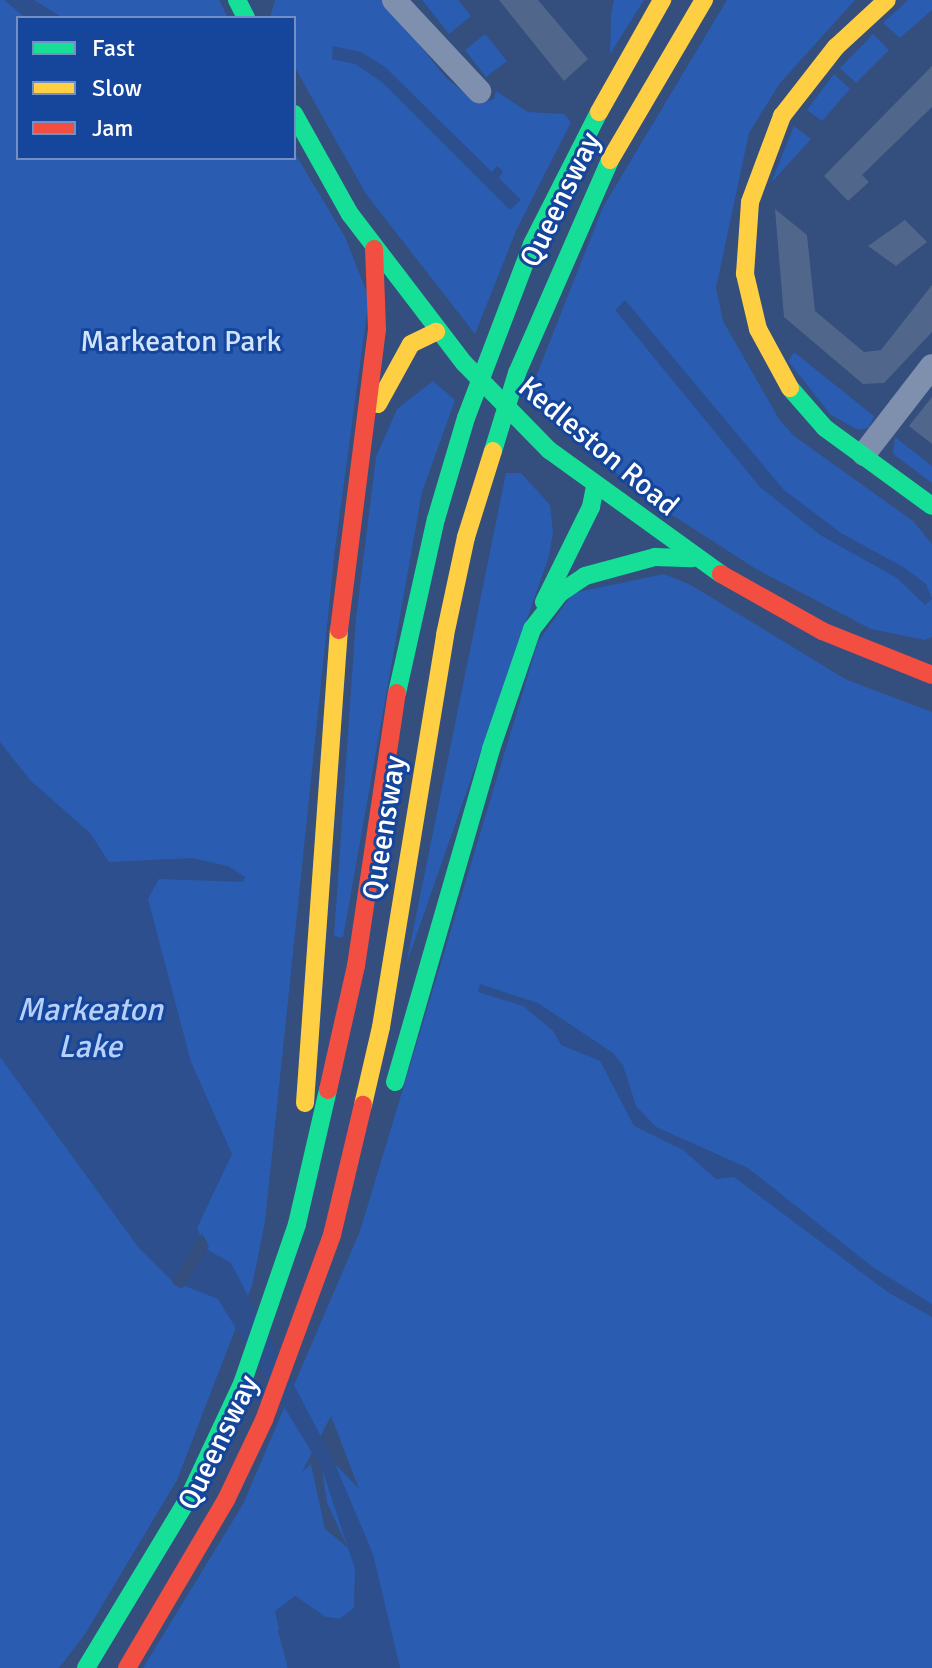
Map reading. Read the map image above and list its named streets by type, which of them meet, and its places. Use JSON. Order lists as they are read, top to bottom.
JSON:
{
  "streets": {
    "main road": ["Queensway", "Kedleston Road"]
  },
  "water": ["Markeaton Lake"],
  "parks": ["Markeaton Park"],
  "legend": ["Fast", "Slow", "Jam"]
}
